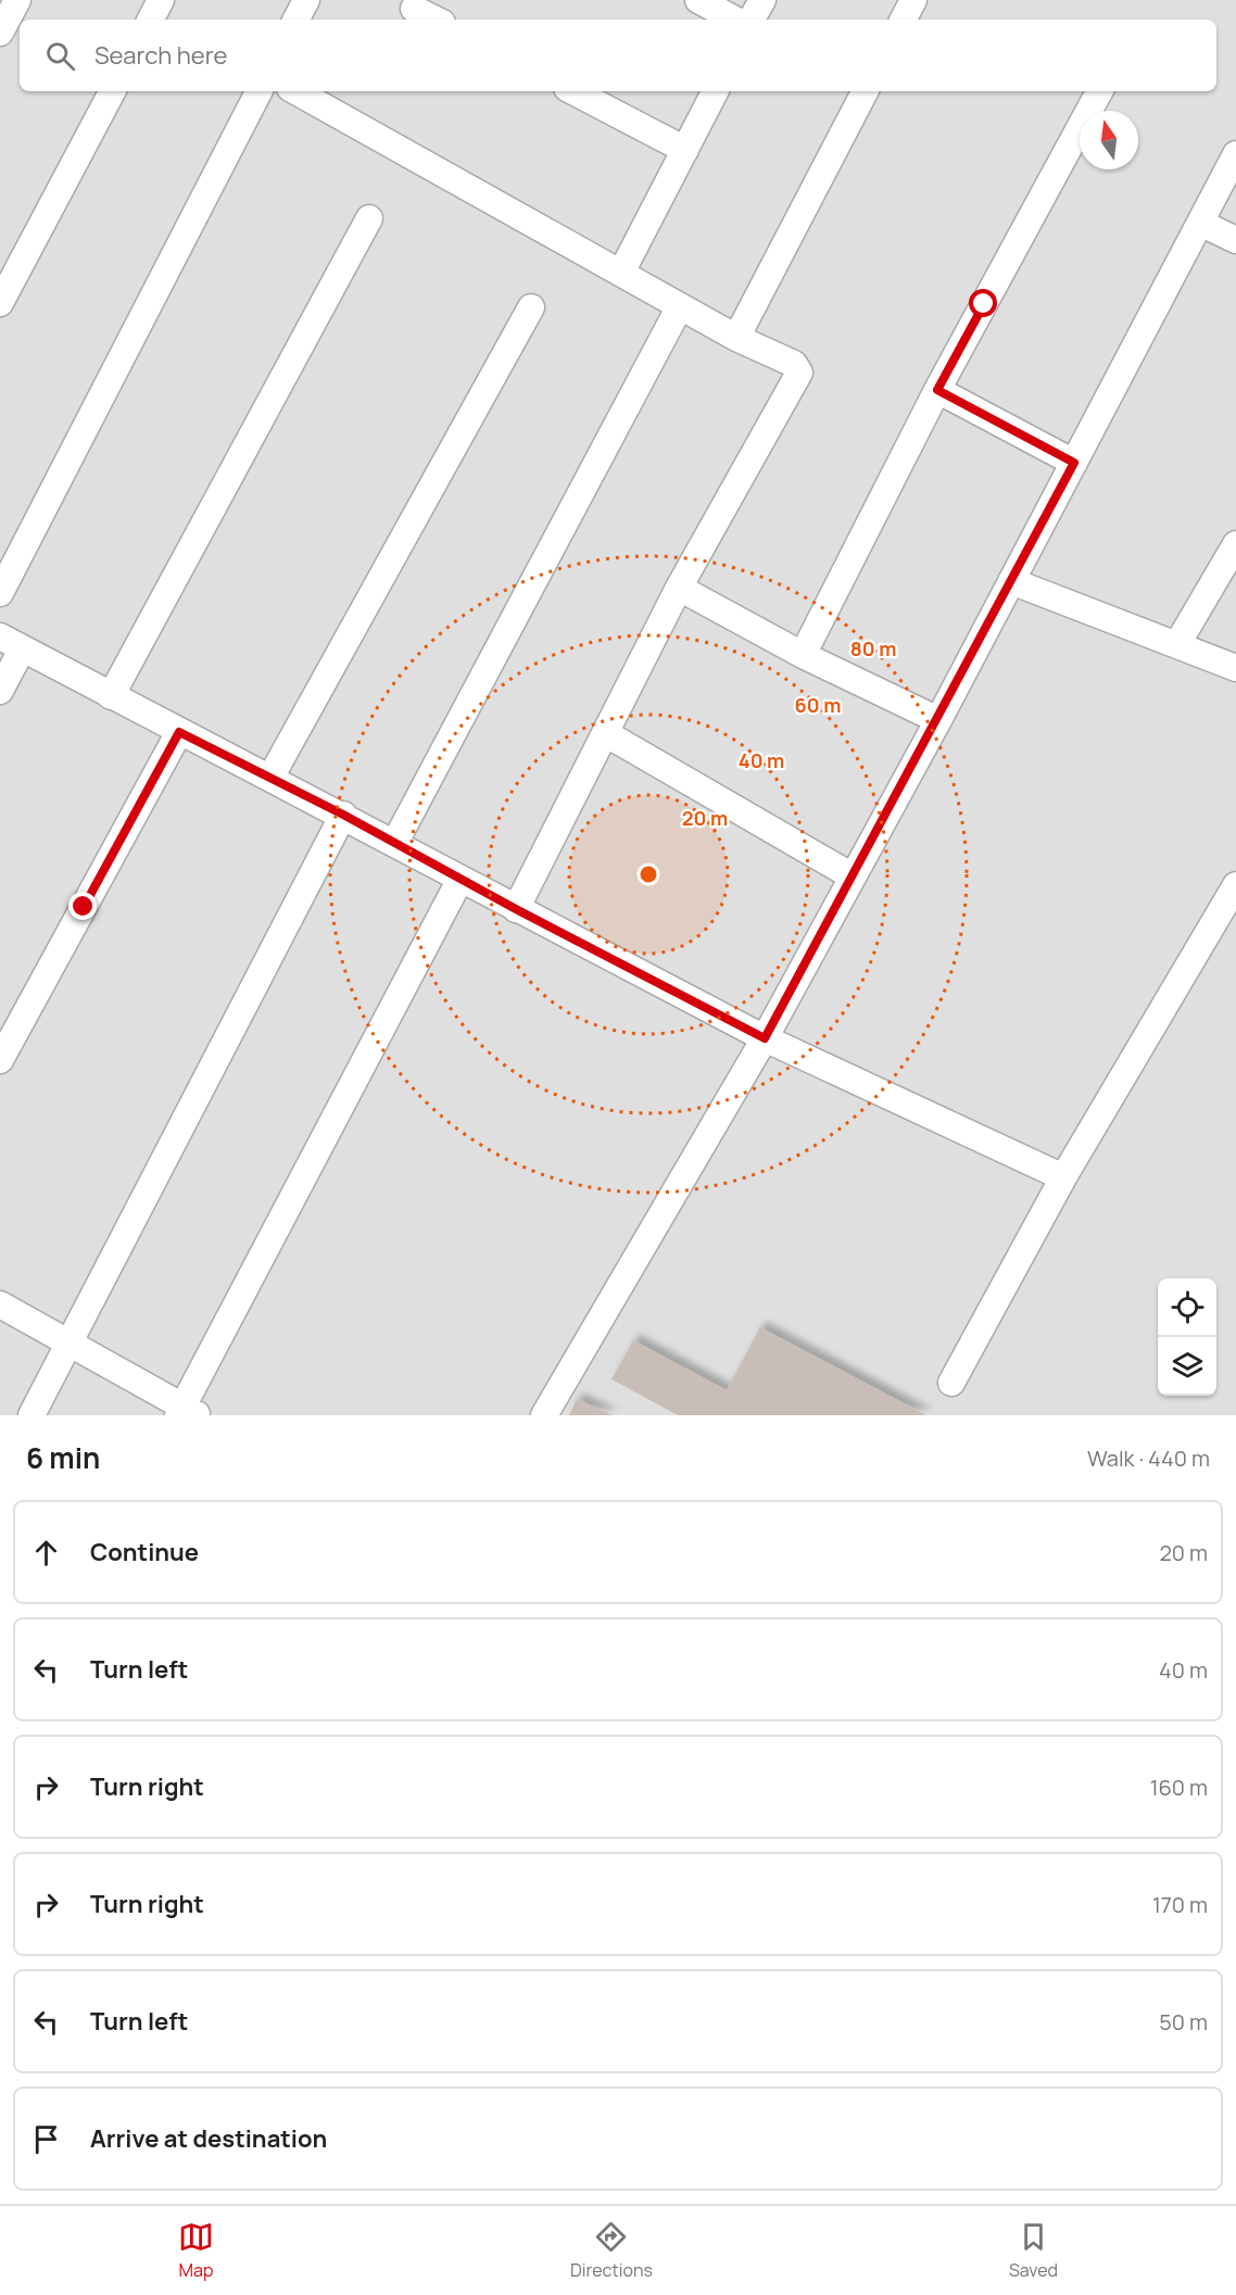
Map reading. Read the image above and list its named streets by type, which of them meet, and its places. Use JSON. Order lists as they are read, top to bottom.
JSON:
{
  "north": "top",
  "page": {
    "search": "Search here",
    "heading": ["6 min", "Walk · 440 m"],
    "list": [
      ["Continue", "20 m"],
      ["Turn left", "40 m"],
      ["Turn right", "160 m"],
      ["Turn right", "170 m"],
      ["Turn left", "50 m"],
      "Arrive at destination"
    ],
    "nav": ["Map", "Directions", "Saved"]
  },
  "rings": [
    "80 m",
    "60 m",
    "40 m",
    "20 m"
  ]
}
